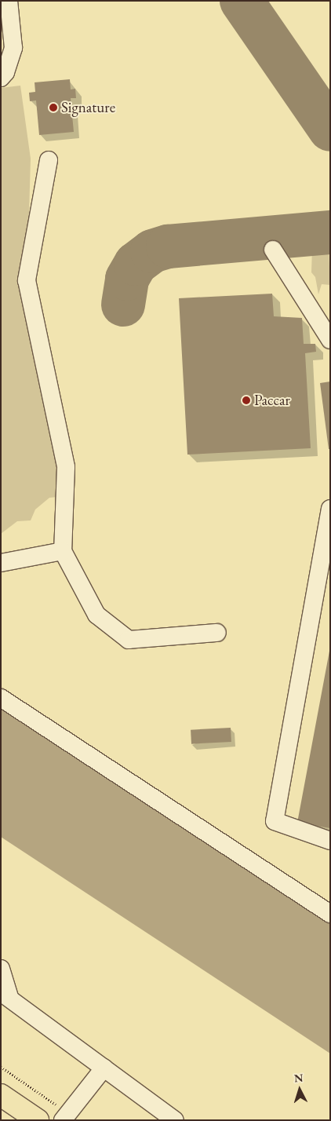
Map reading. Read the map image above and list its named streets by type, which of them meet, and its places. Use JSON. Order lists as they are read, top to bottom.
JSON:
{
  "places": ["Signature", "Paccar"],
  "north": "top"
}
